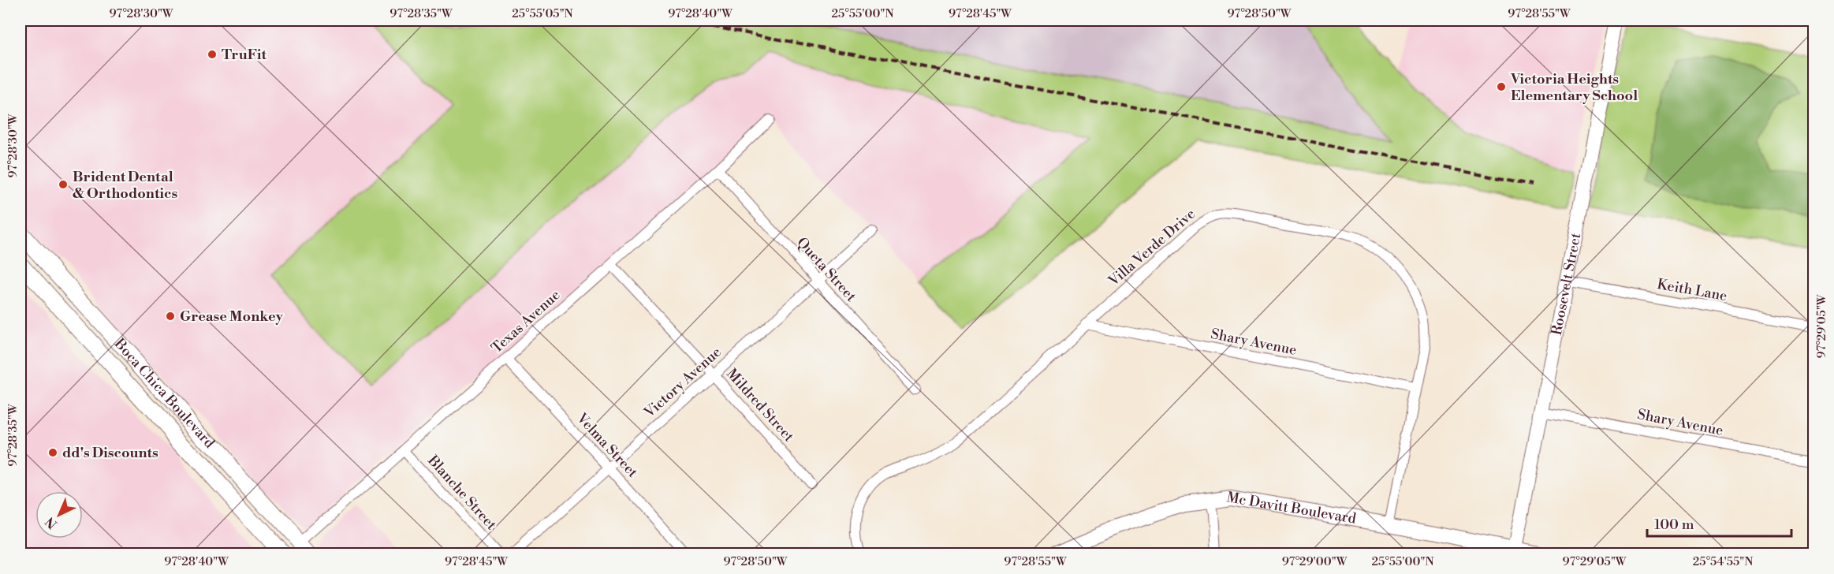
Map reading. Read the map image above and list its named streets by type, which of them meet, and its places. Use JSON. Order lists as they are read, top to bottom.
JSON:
{
  "streets": {
    "main road": ["Boca Chica Boulevard"],
    "street": [
      "Villa Verde Drive",
      "Queta Street",
      "Roosevelt Street",
      "Keith Lane",
      "Texas Avenue",
      "Shary Avenue",
      "Victory Avenue",
      "Mildred Street",
      "Velma Street",
      "Blanche Street",
      "Mc Davitt Boulevard"
    ]
  },
  "crossings": [
    ["Villa Verde Drive", "Shary Avenue"],
    ["Villa Verde Drive", "Mc Davitt Boulevard"],
    ["Queta Street", "Texas Avenue"],
    ["Queta Street", "Victory Avenue"],
    ["Roosevelt Street", "Keith Lane"],
    ["Roosevelt Street", "Shary Avenue"],
    ["Roosevelt Street", "Mc Davitt Boulevard"],
    ["Texas Avenue", "Boca Chica Boulevard"],
    ["Texas Avenue", "Mildred Street"],
    ["Texas Avenue", "Velma Street"],
    ["Texas Avenue", "Blanche Street"],
    ["Victory Avenue", "Mildred Street"],
    ["Victory Avenue", "Velma Street"]
  ],
  "places": [
    "TruFit",
    "Victoria Heights Elementary School",
    "Brident Dental & Orthodontics",
    "Grease Monkey",
    "dd's Discounts"
  ],
  "scale_bar": "100 m",
  "north": "bottom left",
  "coordinates": [
    "97°28'30\"W",
    "97°28'35\"W",
    "25°55'05\"N",
    "97°28'40\"W",
    "25°55'00\"N",
    "97°28'45\"W",
    "97°28'50\"W",
    "97°28'55\"W",
    "97°29'05\"W",
    "97°29'00\"W",
    "25°54'55\"N"
  ]
}
